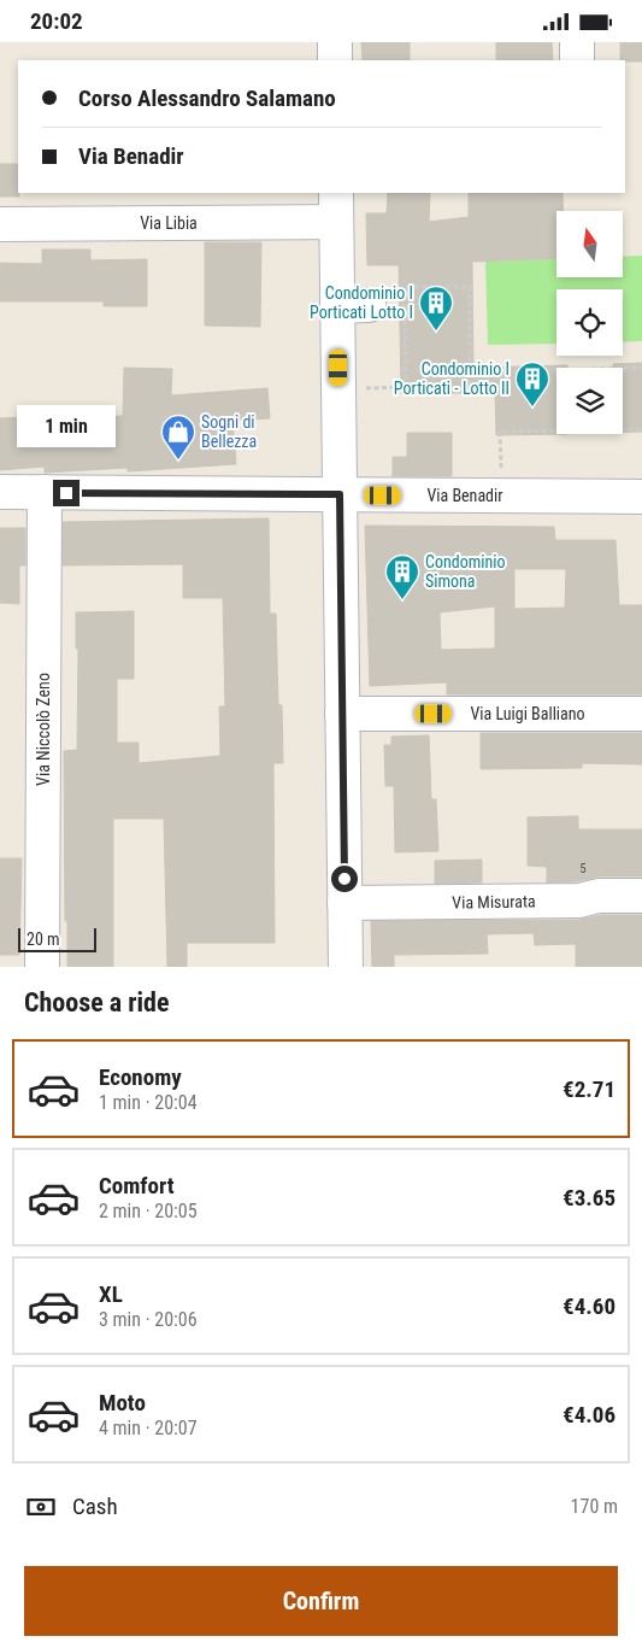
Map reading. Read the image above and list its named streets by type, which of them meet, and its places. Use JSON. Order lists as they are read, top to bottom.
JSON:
{
  "streets": {
    "street": [
      "Via Libia",
      "Via Benadir",
      "Via Luigi Balliano",
      "Via Niccolò Zeno",
      "Via Misurata"
    ]
  },
  "crossings": [
    ["Via Benadir", "Via Niccolò Zeno"]
  ],
  "places": {
    "building": ["Condominio I Porticati Lotto I", "Condominio I Porticati - Lotto II", "Condominio Simona"],
    "shop": ["Sogni di Bellezza"]
  },
  "house_numbers": ["5"],
  "scale_bar": "20 m",
  "north": "top",
  "page": {
    "status": "20:02",
    "banner": ["Corso Alessandro Salamano", "Via Benadir"],
    "bubble": "1 min",
    "scale": "20 m",
    "heading": "Choose a ride",
    "list": [
      {
        "name": "Economy",
        "note": "1 min · 20:04",
        "value": "€2.71"
      },
      {
        "name": "Comfort",
        "note": "2 min · 20:05",
        "value": "€3.65"
      },
      {
        "name": "XL",
        "note": "3 min · 20:06",
        "value": "€4.60"
      },
      {
        "name": "Moto",
        "note": "4 min · 20:07",
        "value": "€4.06"
      }
    ],
    "pay": ["Cash", "170 m"],
    "buttons": "Confirm"
  }
}
